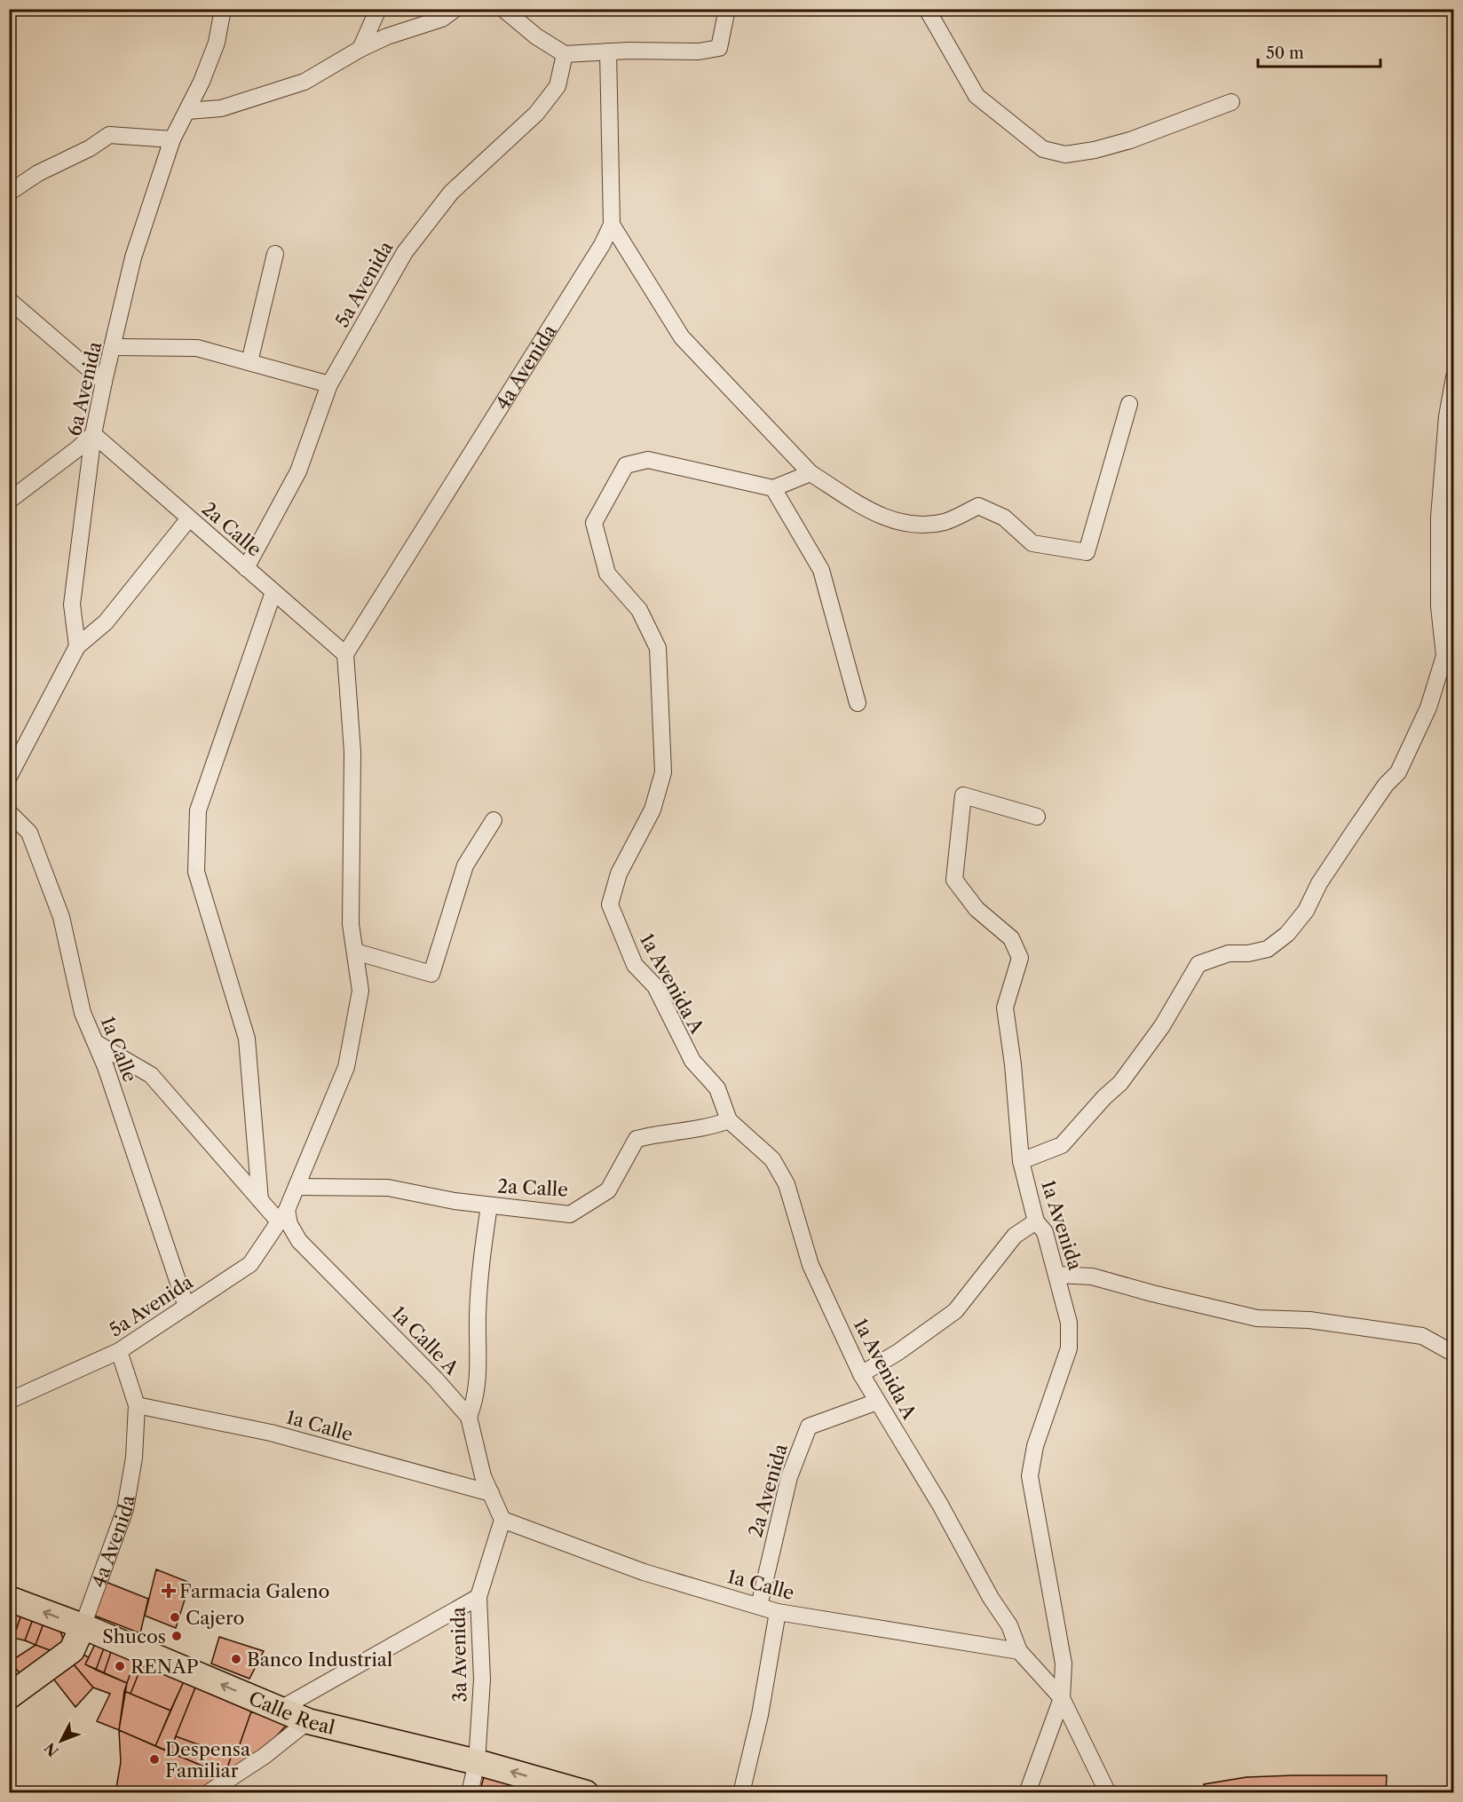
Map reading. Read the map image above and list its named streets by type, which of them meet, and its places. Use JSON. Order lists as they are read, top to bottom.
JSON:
{
  "streets": {
    "main road": ["4a Avenida", "Calle Real"],
    "street": [
      "5a Avenida",
      "6a Avenida",
      "2a Calle",
      "1a Avenida A",
      "1a Calle",
      "1a Avenida",
      "1a Calle A",
      "2a Avenida",
      "3a Avenida"
    ]
  },
  "crossings": [
    ["5a Avenida", "4a Avenida"],
    ["5a Avenida", "2a Calle"],
    ["5a Avenida", "1a Calle"],
    ["5a Avenida", "1a Calle A"],
    ["4a Avenida", "2a Calle"],
    ["4a Avenida", "1a Calle"],
    ["4a Avenida", "Calle Real"],
    ["6a Avenida", "2a Calle"],
    ["2a Calle", "1a Avenida A"],
    ["1a Avenida A", "1a Calle"],
    ["1a Avenida A", "1a Avenida"],
    ["1a Avenida A", "2a Avenida"],
    ["1a Calle", "1a Calle A"],
    ["1a Calle", "2a Avenida"],
    ["1a Calle", "3a Avenida"],
    ["1a Calle A", "3a Avenida"],
    ["3a Avenida", "Calle Real"]
  ],
  "one_way": ["Calle Real"],
  "places": {
    "health": ["Farmacia Galeno"],
    "other": [
      "Cajero",
      "Shucos",
      "Banco Industrial",
      "RENAP",
      "Despensa Familiar"
    ]
  },
  "scale_bar": "50 m",
  "north": "bottom left"
}
